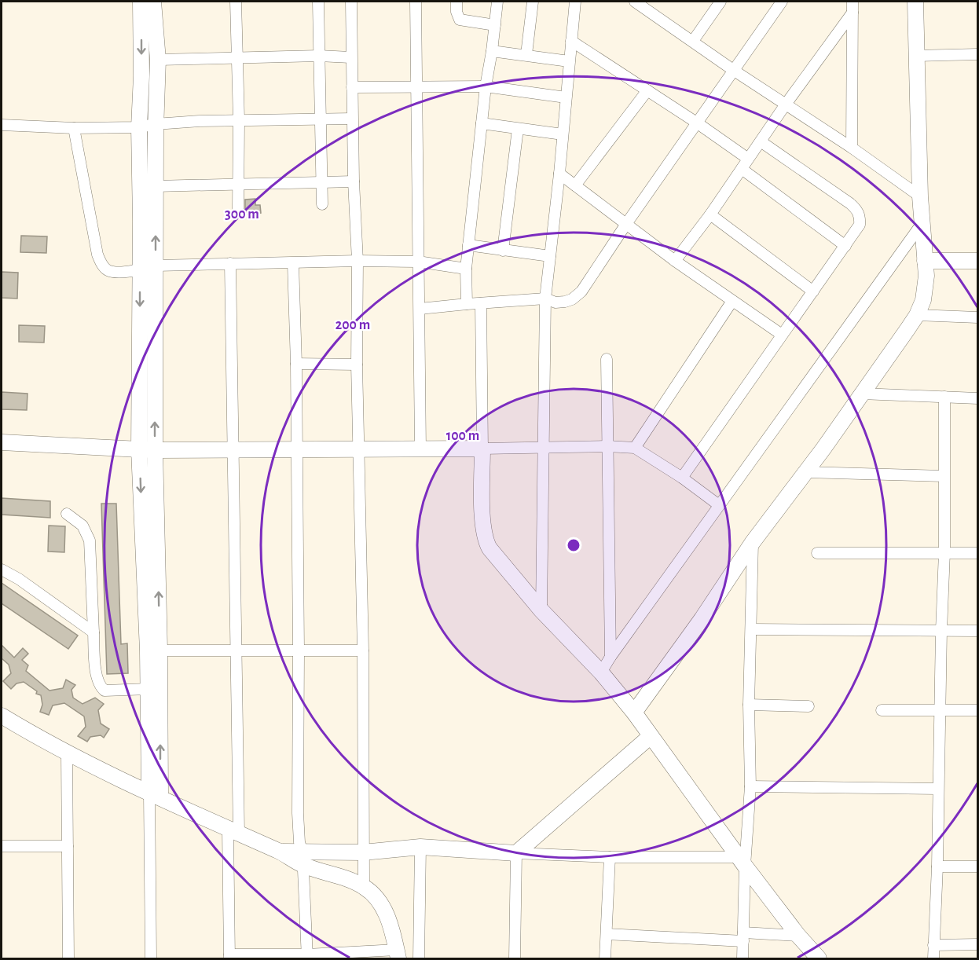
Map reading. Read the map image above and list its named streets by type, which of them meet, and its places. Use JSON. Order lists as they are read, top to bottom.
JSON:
{
  "rings": ["300 m", "200 m", "100 m"]
}
